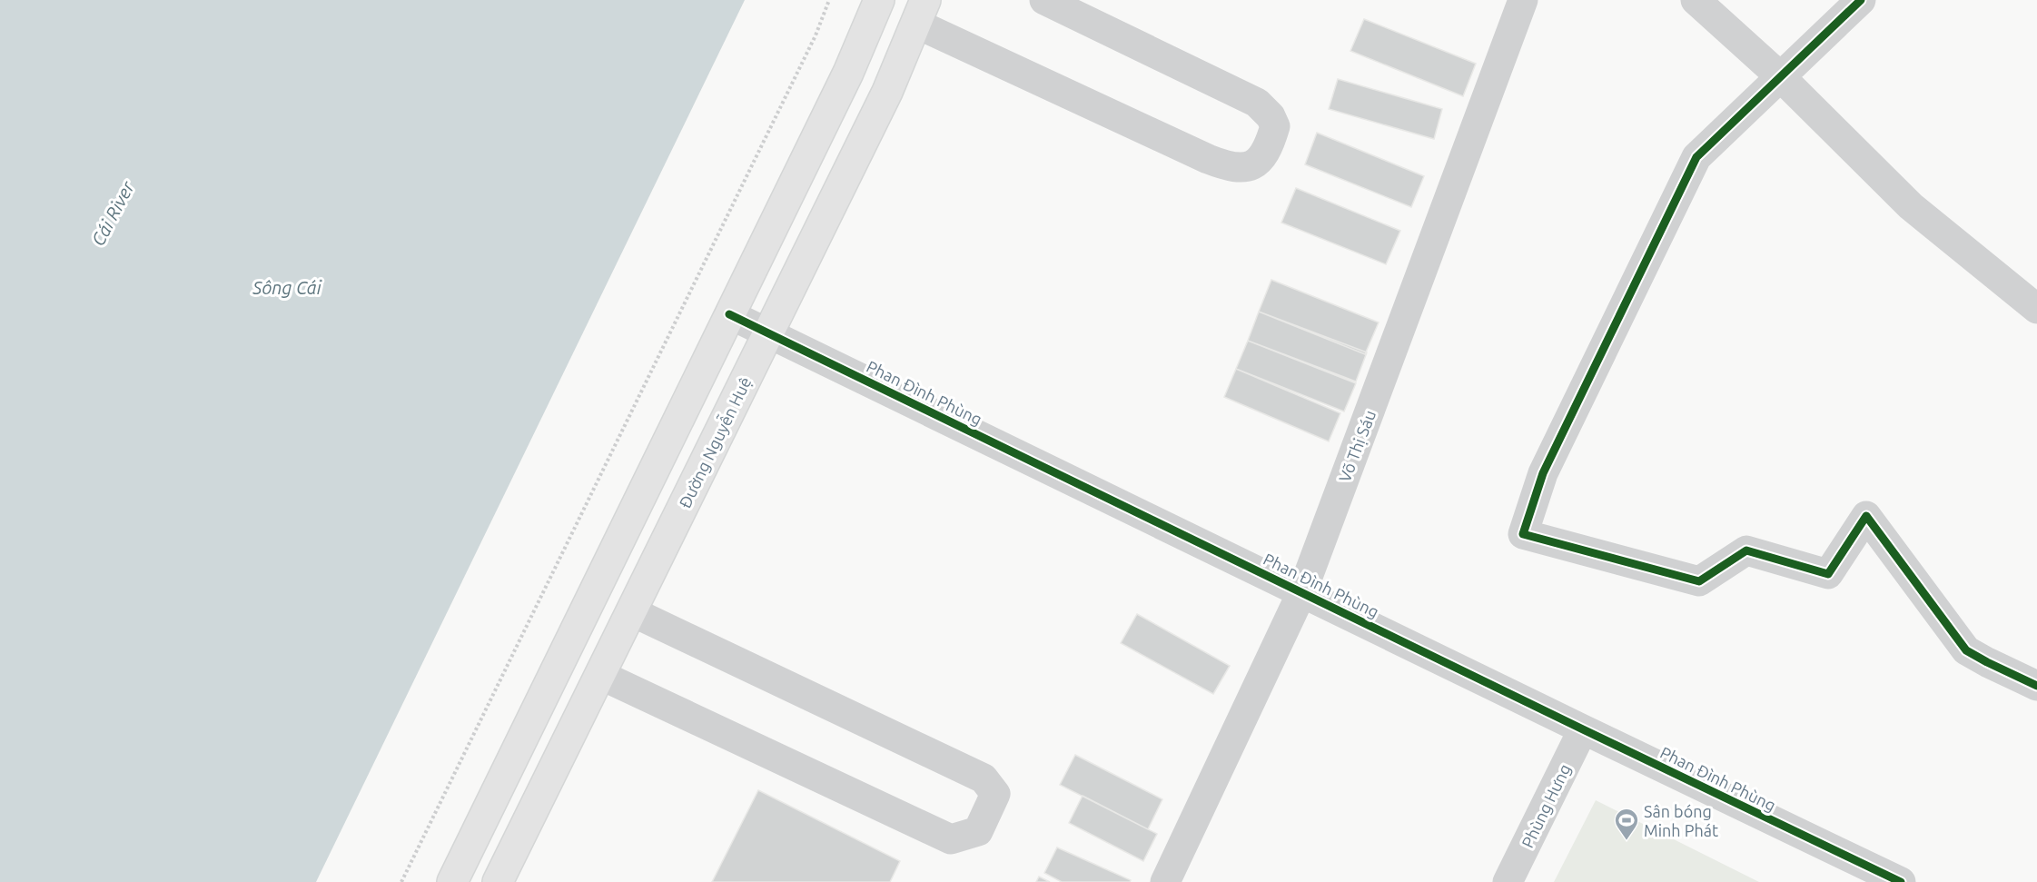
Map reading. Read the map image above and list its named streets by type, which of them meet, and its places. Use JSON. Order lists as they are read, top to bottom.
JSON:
{
  "streets": {
    "main road": ["Đường Nguyễn Huệ"],
    "street": ["Phan Đình Phùng", "Võ Thị Sáu", "Phùng Hưng"]
  },
  "crossings": [
    ["Phan Đình Phùng", "Đường Nguyễn Huệ"],
    ["Phan Đình Phùng", "Võ Thị Sáu"],
    ["Phan Đình Phùng", "Phùng Hưng"]
  ],
  "water": ["Cái River", "Sông Cái"],
  "places": {
    "sports": ["Sân bóng Minh Phát"]
  }
}
